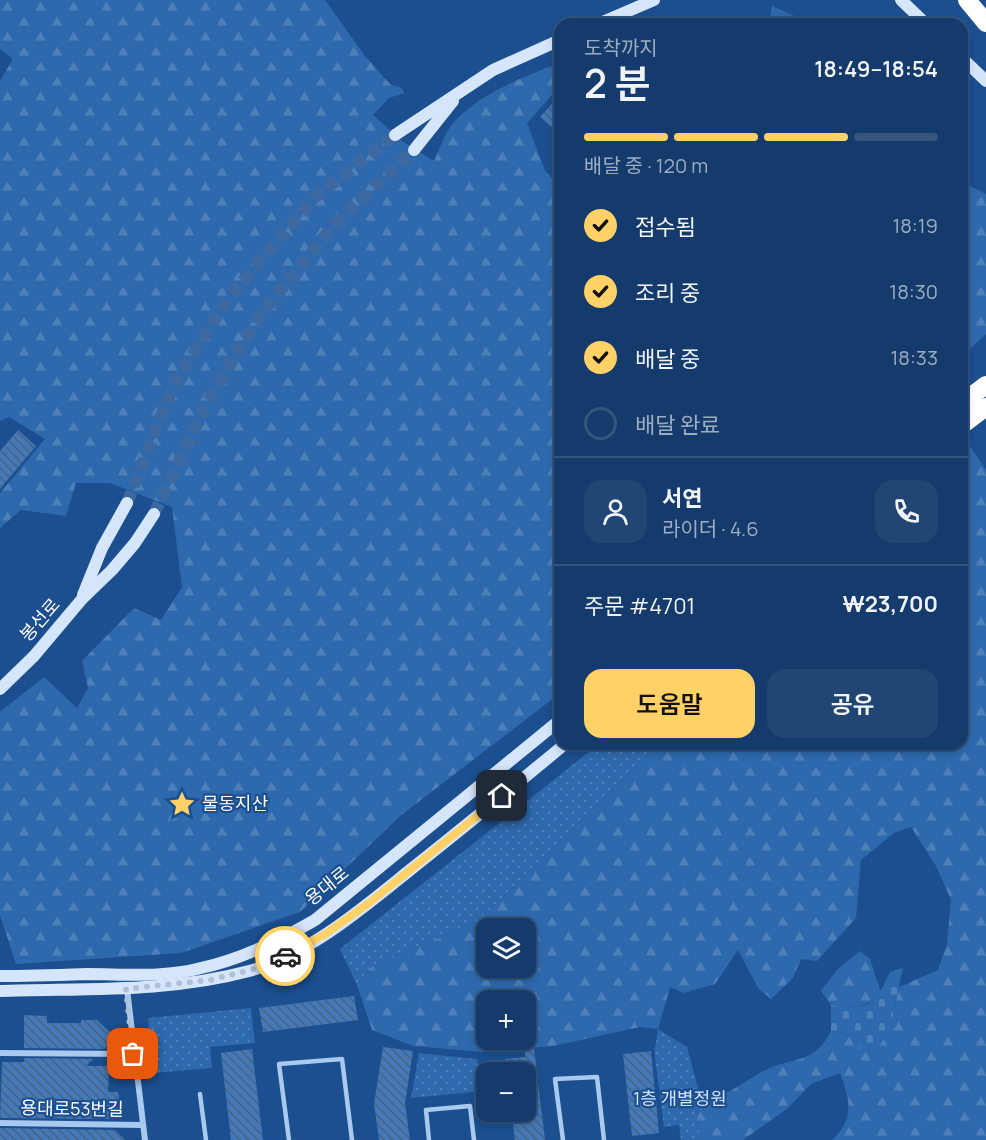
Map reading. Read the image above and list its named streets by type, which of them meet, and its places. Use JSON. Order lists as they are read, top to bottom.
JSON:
{
  "streets": {
    "street": ["봉선로", "용대로", "용대로53번길"]
  },
  "crossings": [
    ["용대로", "용대로53번길"]
  ],
  "parks": ["1층 개별정원"],
  "places": {
    "place": ["물동지산"]
  },
  "page": {
    "heading": ["2 분", "도착까지", "18:49–18:54"],
    "panel": [
      "서연",
      "라이더 · 4.6",
      "주문 #4701",
      "₩23,700"
    ],
    "bar": "배달 중 · 120 m",
    "list": [
      ["접수됨", "18:19"],
      ["조리 중", "18:30"],
      ["배달 중", "18:33"],
      "배달 완료"
    ],
    "buttons": ["도움말", "공유"],
    "map_buttons": ["+", "−"]
  }
}
